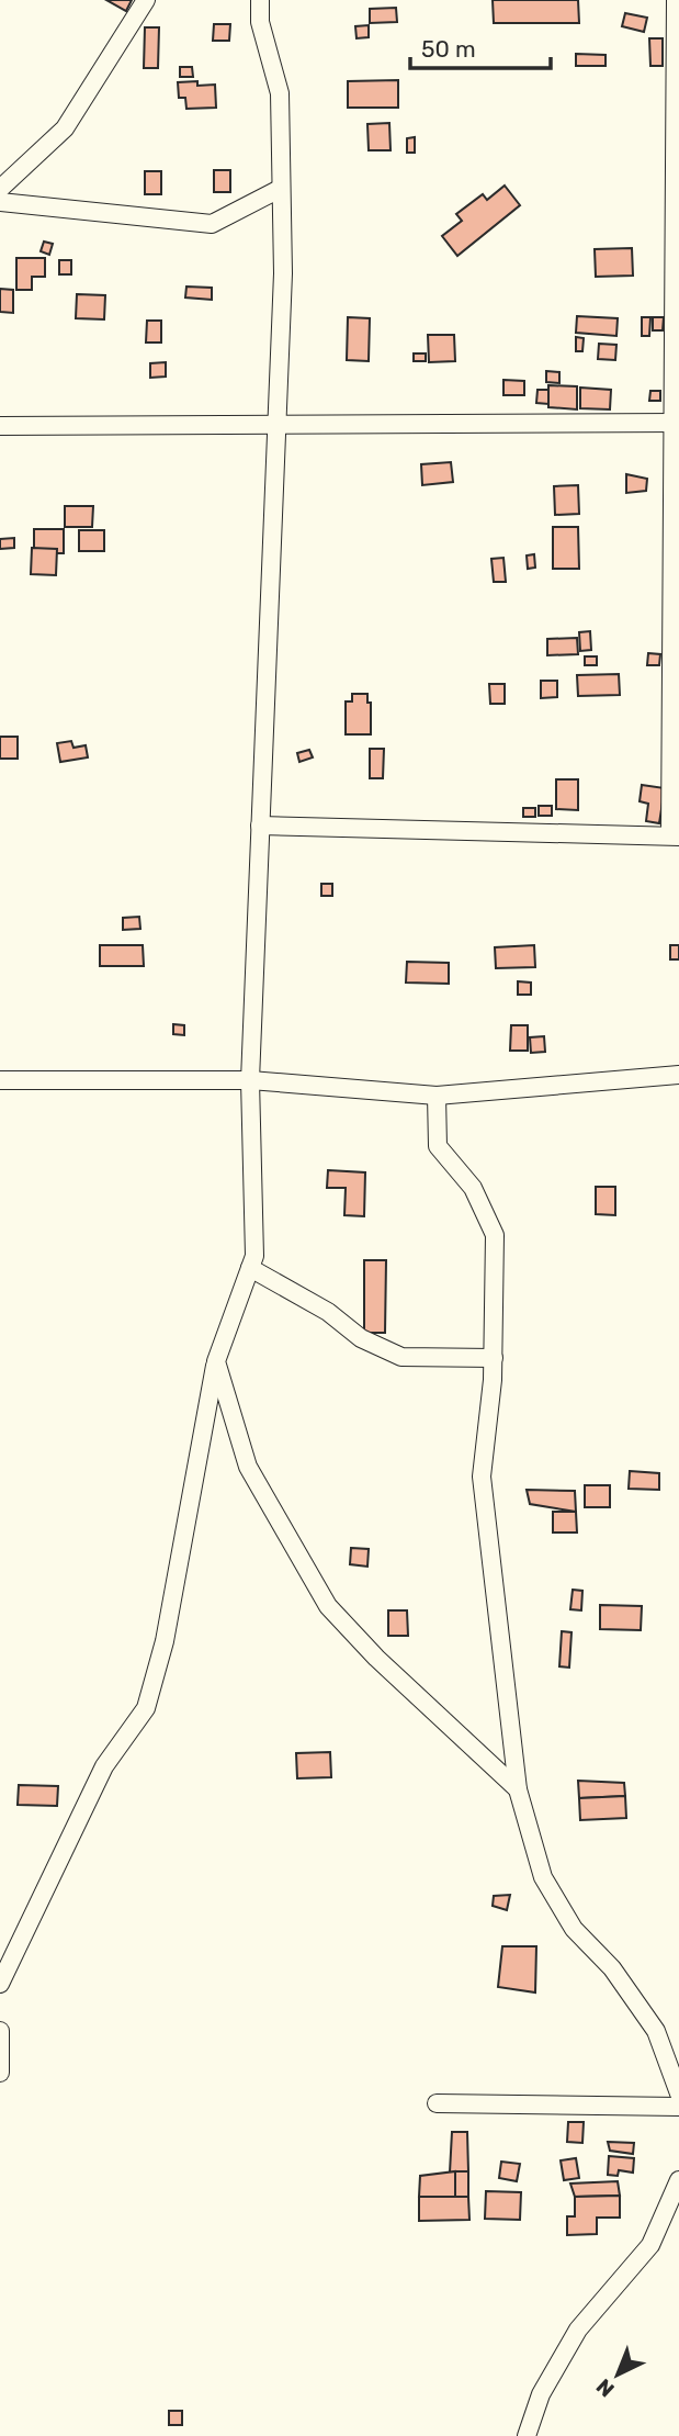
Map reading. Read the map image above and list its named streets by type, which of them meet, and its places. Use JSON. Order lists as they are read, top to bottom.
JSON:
{
  "scale_bar": "50 m",
  "north": "bottom left"
}
